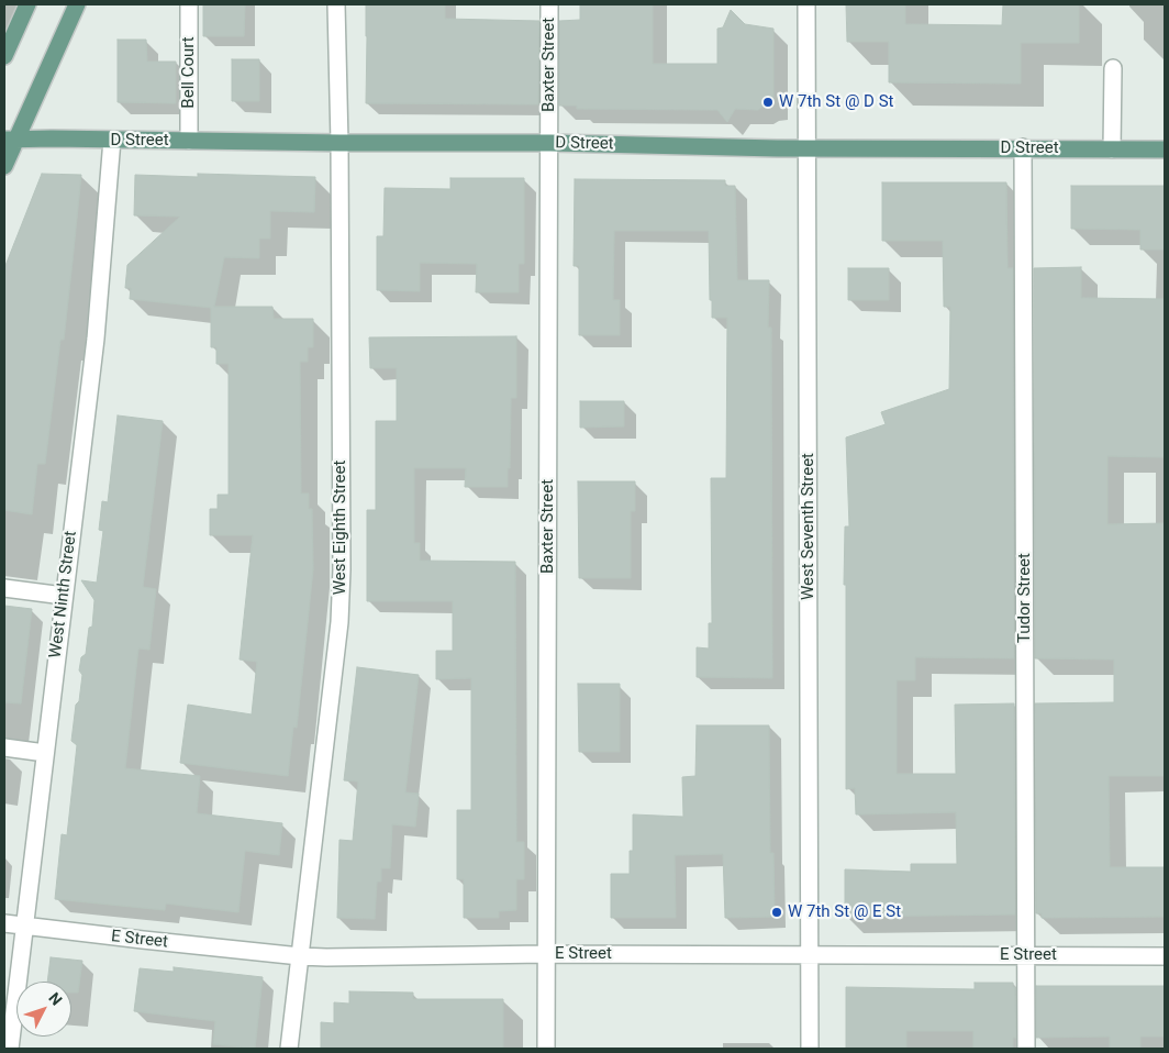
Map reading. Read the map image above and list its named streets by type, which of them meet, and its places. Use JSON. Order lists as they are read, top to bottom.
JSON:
{
  "streets": {
    "main road": ["D Street"],
    "street": [
      "Baxter Street",
      "Bell Court",
      "West Seventh Street",
      "West Eighth Street",
      "West Ninth Street",
      "Tudor Street",
      "E Street"
    ]
  },
  "crossings": [
    ["Baxter Street", "D Street"],
    ["Baxter Street", "E Street"],
    ["Bell Court", "D Street"],
    ["D Street", "West Seventh Street"],
    ["D Street", "West Eighth Street"],
    ["D Street", "West Ninth Street"],
    ["D Street", "Tudor Street"],
    ["West Seventh Street", "E Street"],
    ["West Eighth Street", "E Street"],
    ["West Ninth Street", "E Street"],
    ["Tudor Street", "E Street"]
  ],
  "places": ["W 7th St @ D St", "W 7th St @ E St"],
  "north": "top right"
}
